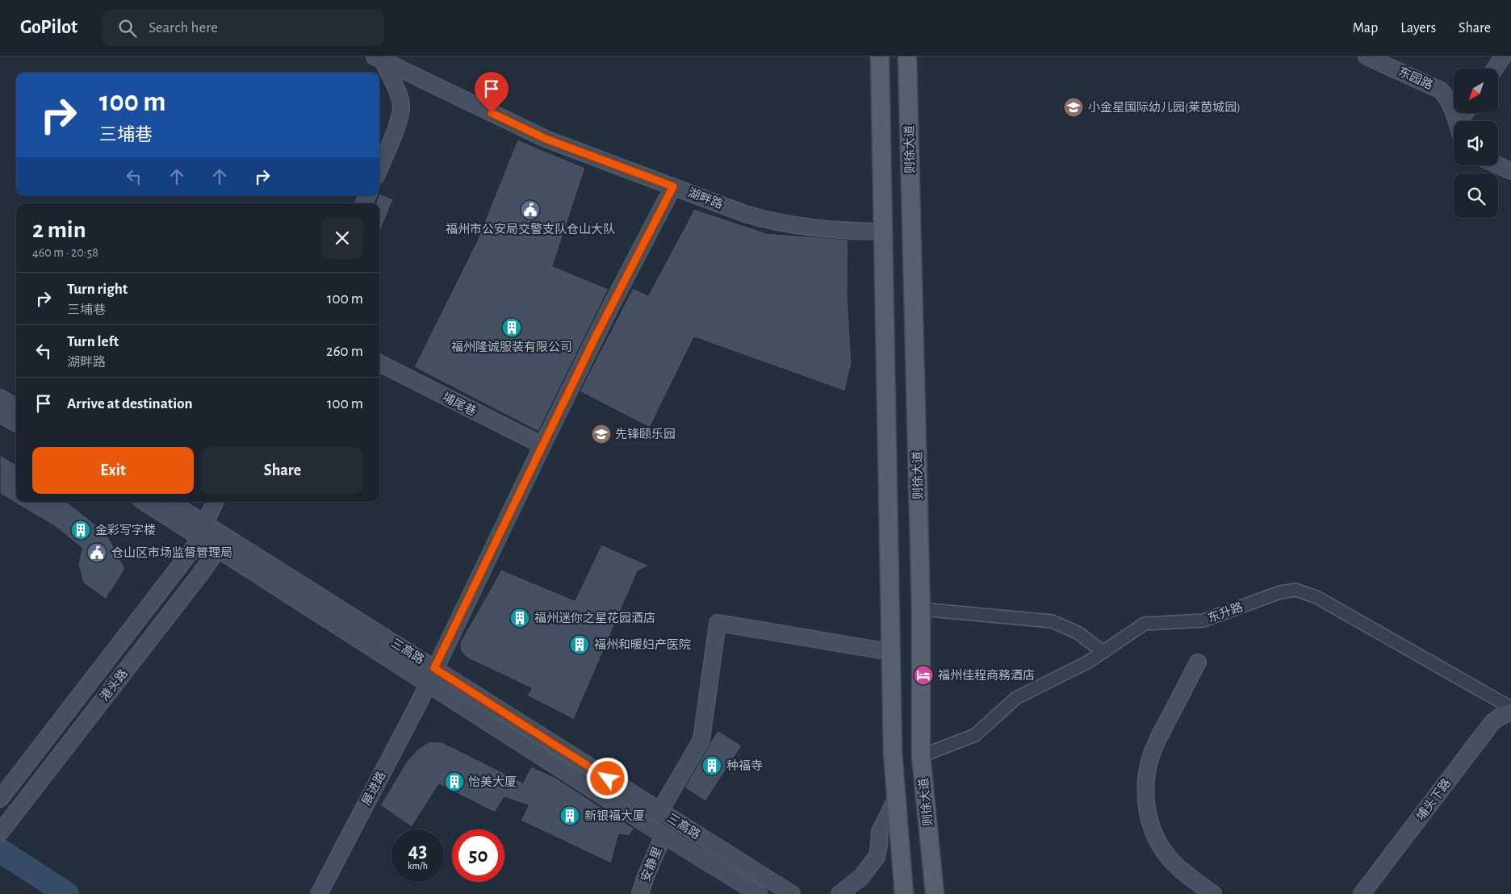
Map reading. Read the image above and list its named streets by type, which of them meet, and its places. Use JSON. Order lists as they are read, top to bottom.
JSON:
{
  "streets": {
    "main road": ["则徐大道"],
    "street": [
      "东园路",
      "湖畔路",
      "埔尾巷",
      "东升路",
      "三高路",
      "港头路",
      "展进路",
      "埔头下路",
      "安静里"
    ]
  },
  "crossings": [
    ["则徐大道", "东升路"],
    ["湖畔路", "展进路"],
    ["埔尾巷", "展进路"],
    ["三高路", "港头路"],
    ["三高路", "展进路"],
    ["三高路", "安静里"]
  ],
  "places": {
    "school or university": ["小金星国际幼儿园(莱茵城园)", "先锋颐乐园"],
    "public building": ["福州市公安局交警支队仓山大队", "仓山区市场监督管理局"],
    "building": [
      "福州隆诚服装有限公司",
      "金彩写字楼",
      "福州迷你之星花园酒店",
      "福州和暖妇产医院",
      "种福寺",
      "怡美大厦",
      "新银福大厦"
    ],
    "hotel": ["福州佳程商務酒店"]
  },
  "north": "bottom left",
  "page": {
    "header": "GoPilot",
    "search": "Search here",
    "nav": ["Map", "Layers", "Share"],
    "turn": ["100 m", "三埔巷"],
    "heading": ["2 min", "460 m · 20:58"],
    "list": [
      {
        "name": "Turn right",
        "note": "三埔巷",
        "value": "100 m"
      },
      {
        "name": "Turn left",
        "note": "湖畔路",
        "value": "260 m"
      },
      {
        "name": "Arrive at destination",
        "value": "100 m"
      }
    ],
    "buttons": ["Exit", "Share"],
    "speed": "43 km/h",
    "limit": "50"
  }
}
